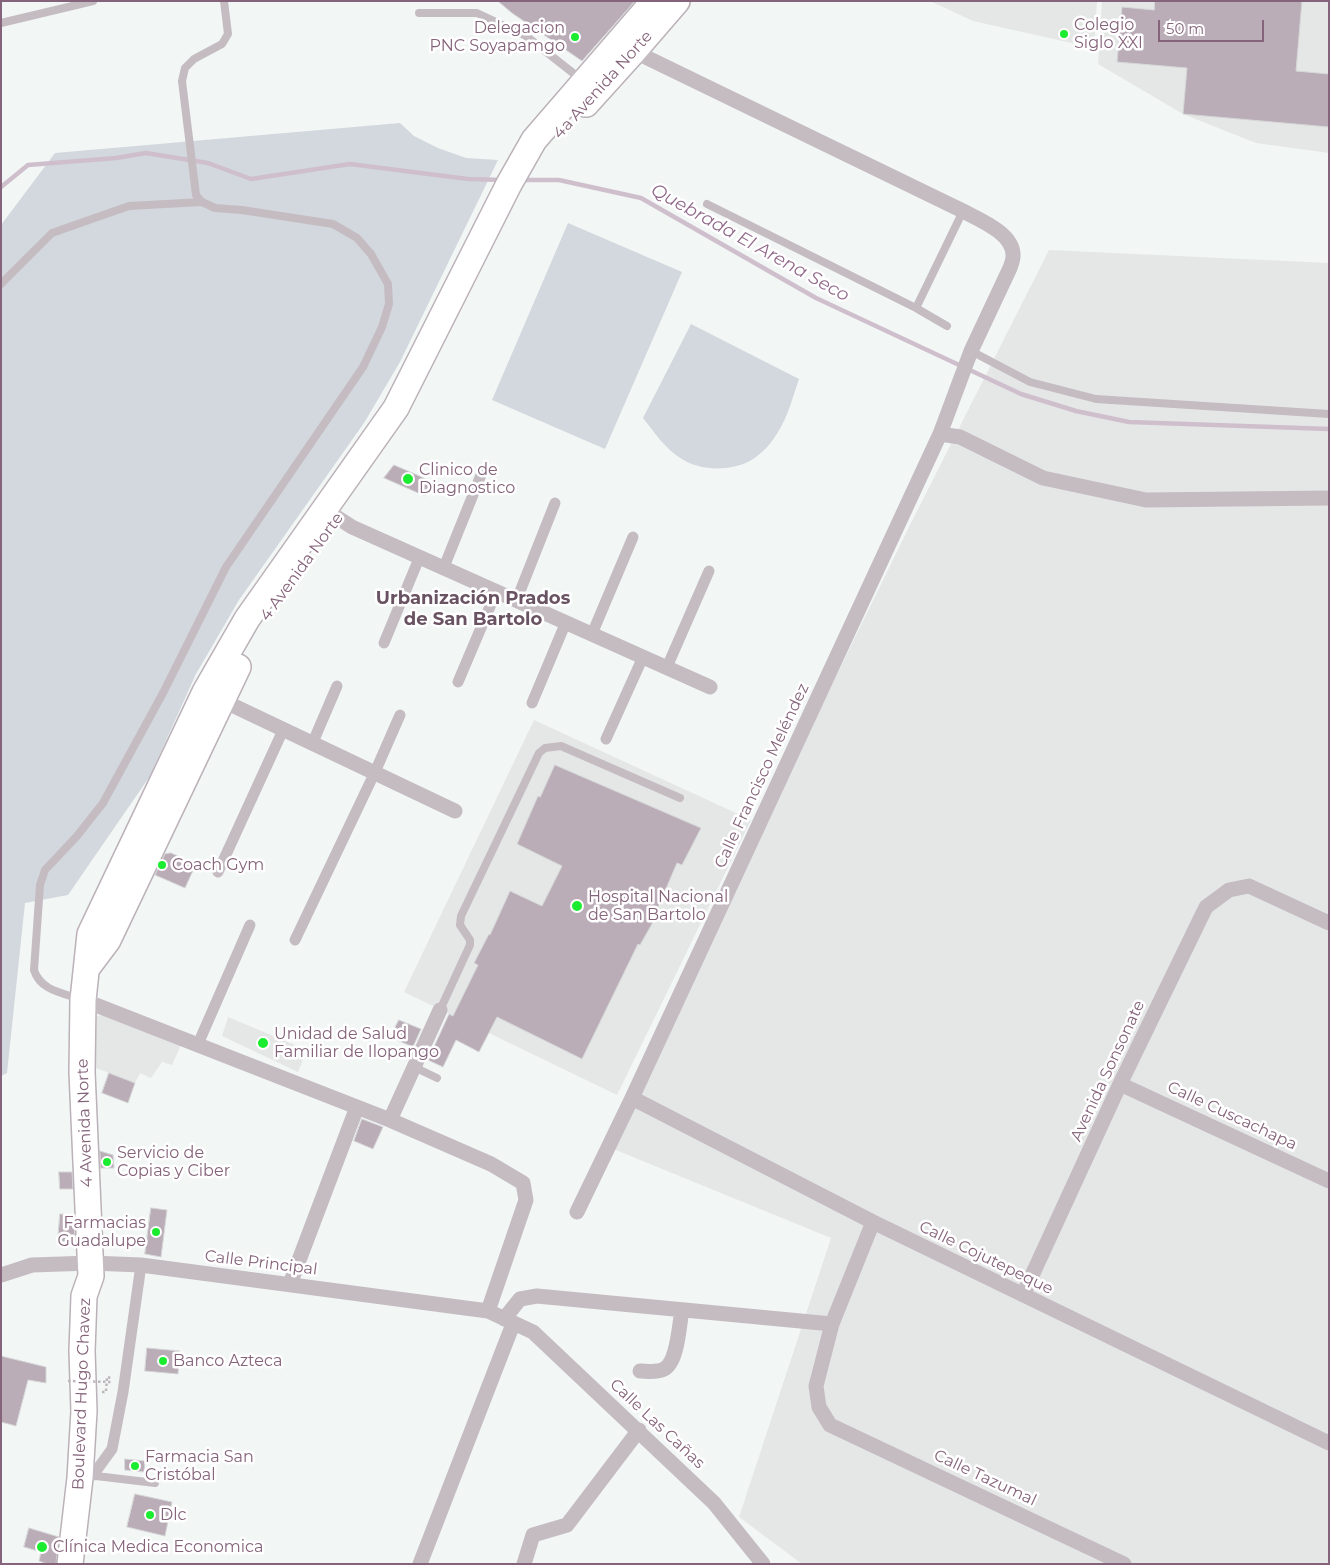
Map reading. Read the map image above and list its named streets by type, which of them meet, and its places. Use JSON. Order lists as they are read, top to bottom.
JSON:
{
  "streets": {
    "main road": ["4a Avenida Norte", "4 Avenida Norte", "Boulevard Hugo Chavez"],
    "street": [
      "Calle Francisco Meléndez",
      "Avenida Sonsonate",
      "Calle Cuscachapa",
      "Calle Cojutepeque",
      "Calle Principal",
      "Calle Las Cañas",
      "Calle Tazumal"
    ]
  },
  "crossings": [
    ["4a Avenida Norte", "4 Avenida Norte"],
    ["4 Avenida Norte", "Calle Principal"],
    ["4 Avenida Norte", "Boulevard Hugo Chavez"],
    ["Calle Francisco Meléndez", "Calle Cojutepeque"],
    ["Avenida Sonsonate", "Calle Cuscachapa"],
    ["Avenida Sonsonate", "Calle Cojutepeque"],
    ["Calle Principal", "Boulevard Hugo Chavez"],
    ["Calle Principal", "Calle Las Cañas"]
  ],
  "districts": ["Urbanización Prados de San Bartolo"],
  "water": ["Quebrada El Arena Seco"],
  "places": [
    "Colegio Siglo XXI",
    "Delegacion PNC Soyapamgo",
    "Clinico de Diagnostico",
    "Coach Gym",
    "Hospital Nacional de San Bartolo",
    "Unidad de Salud Familiar de Ilopango",
    "Servicio de Copias y Ciber",
    "Farmacias Guadalupe",
    "Banco Azteca",
    "Farmacia San Cristóbal",
    "Dlc",
    "Clínica Medica Economica"
  ],
  "scale_bar": "50 m"
}
